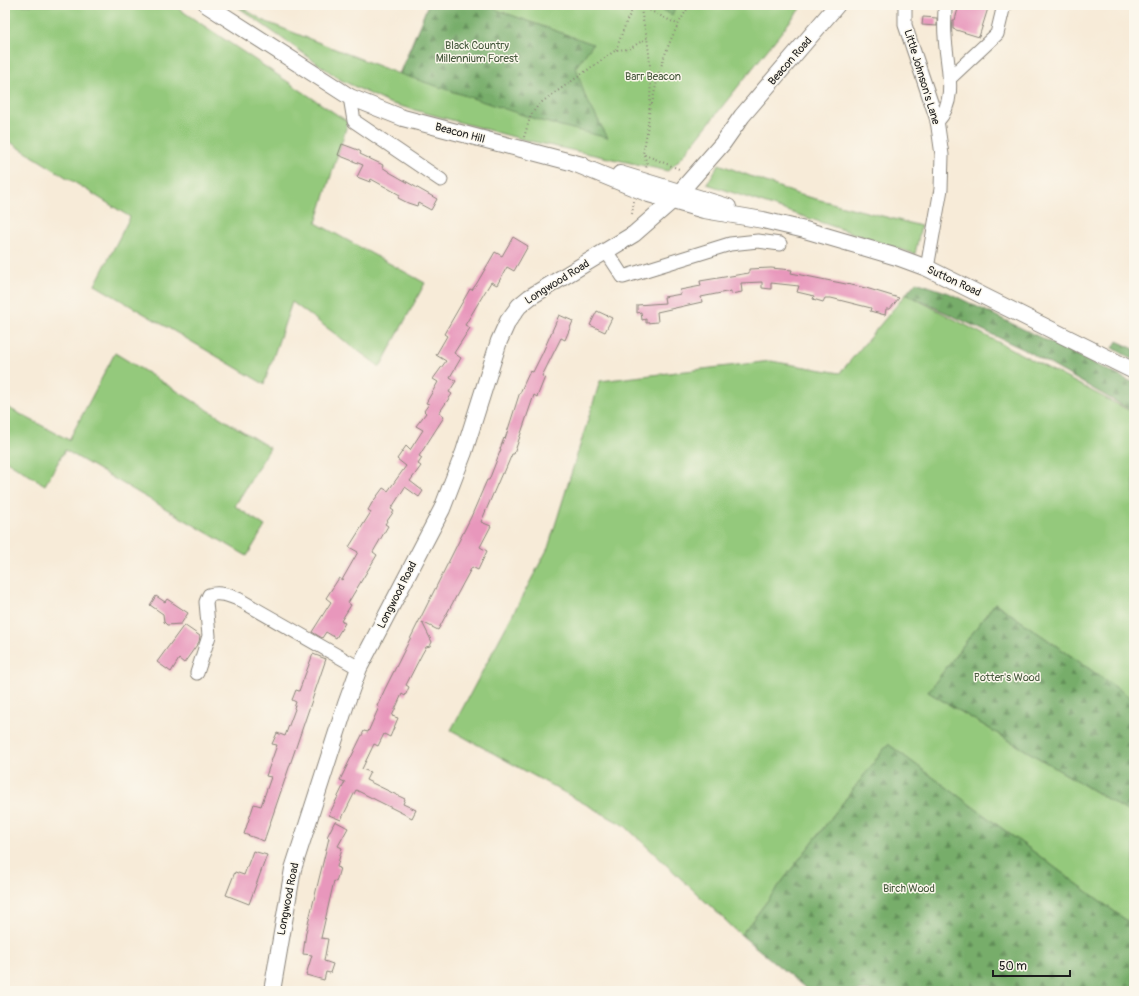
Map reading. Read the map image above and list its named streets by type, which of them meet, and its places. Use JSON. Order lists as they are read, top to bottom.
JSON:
{
  "streets": {
    "main road": [
      "Beacon Road",
      "Beacon Hill",
      "Sutton Road",
      "Longwood Road"
    ],
    "street": ["Little Johnson's Lane"]
  },
  "crossings": [
    ["Beacon Road", "Beacon Hill"],
    ["Beacon Road", "Sutton Road"],
    ["Beacon Road", "Longwood Road"],
    ["Little Johnson's Lane", "Sutton Road"],
    ["Beacon Hill", "Sutton Road"],
    ["Beacon Hill", "Longwood Road"],
    ["Sutton Road", "Longwood Road"]
  ],
  "parks": [
    "Black Country Millennium Forest",
    "Barr Beacon",
    "Potter's Wood",
    "Birch Wood"
  ],
  "scale_bar": "50 m"
}
